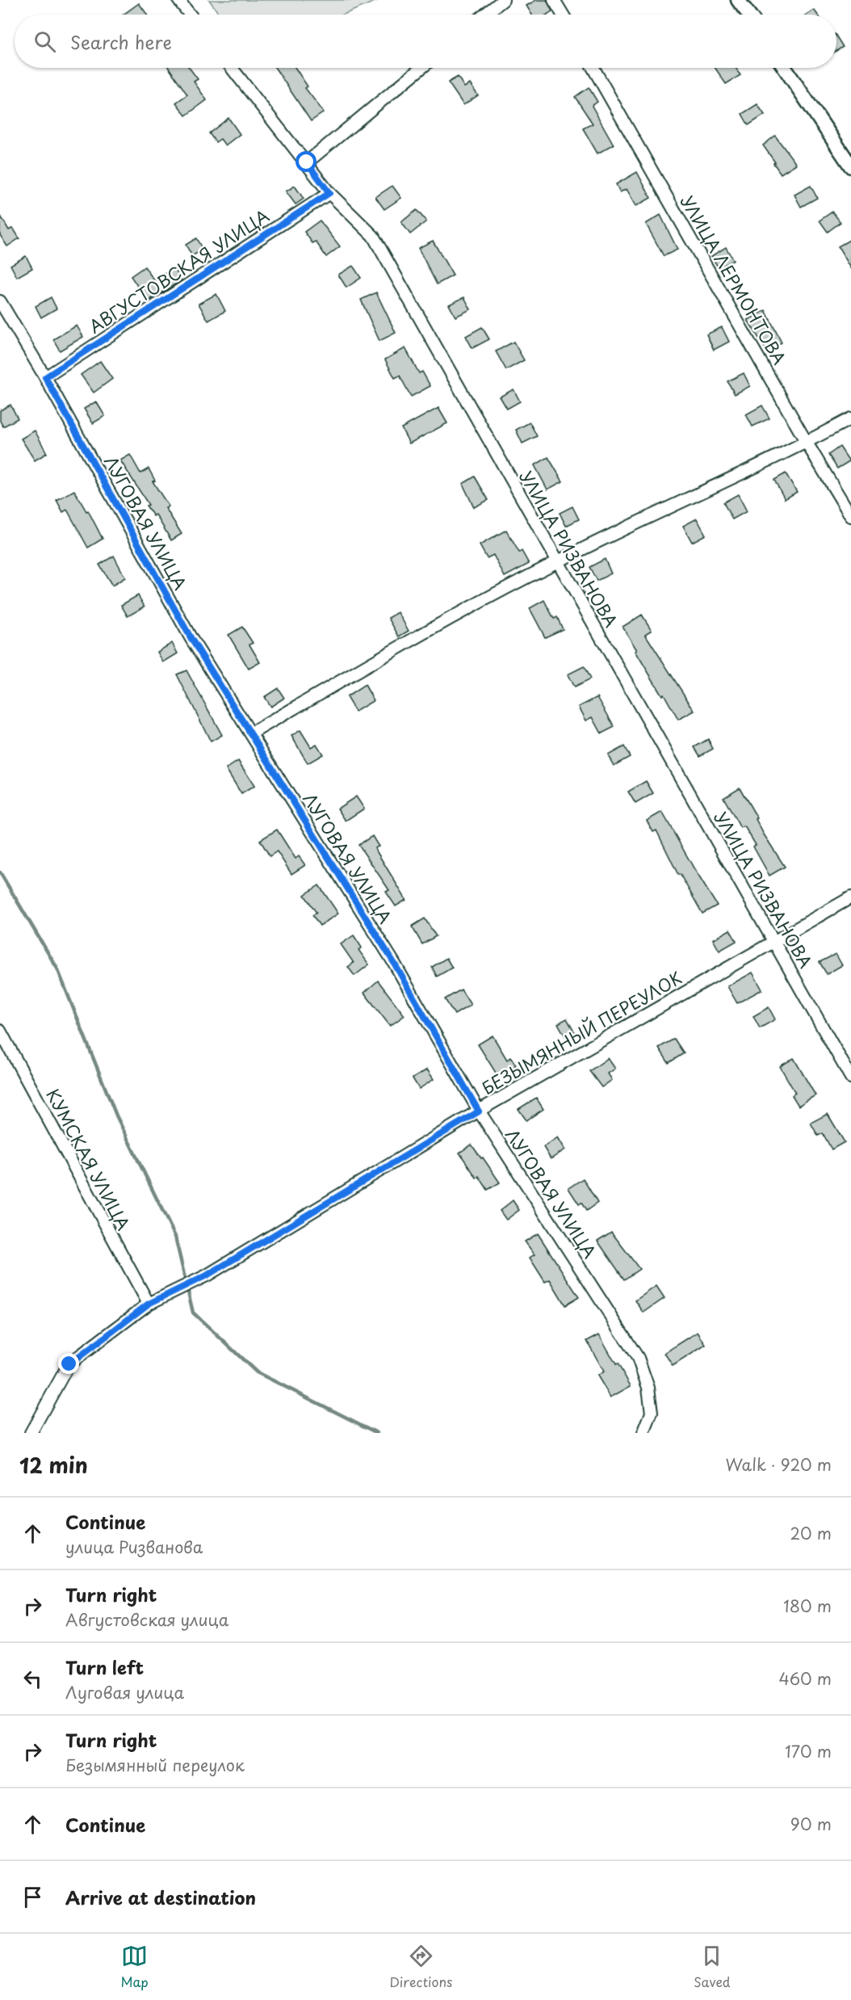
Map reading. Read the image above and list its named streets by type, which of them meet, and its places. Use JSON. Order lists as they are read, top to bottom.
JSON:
{
  "streets": {
    "street": [
      "АВГУСТОВСКАЯ УЛИЦА",
      "УЛИЦА ЛЕРМОНТОВА",
      "ЛУГОВАЯ УЛИЦА",
      "УЛИЦА РИЗВАНОВА",
      "БЕЗЫМЯННЫЙ ПЕРЕУЛОК",
      "КУМСКАЯ УЛИЦА"
    ]
  },
  "crossings": [
    ["АВГУСТОВСКАЯ УЛИЦА", "ЛУГОВАЯ УЛИЦА"],
    ["АВГУСТОВСКАЯ УЛИЦА", "УЛИЦА РИЗВАНОВА"],
    ["ЛУГОВАЯ УЛИЦА", "БЕЗЫМЯННЫЙ ПЕРЕУЛОК"],
    ["УЛИЦА РИЗВАНОВА", "БЕЗЫМЯННЫЙ ПЕРЕУЛОК"],
    ["БЕЗЫМЯННЫЙ ПЕРЕУЛОК", "КУМСКАЯ УЛИЦА"]
  ],
  "page": {
    "search": "Search here",
    "heading": ["12 min", "Walk · 920 m"],
    "list": [
      ["Continue", "улица Ризванова", "20 m"],
      ["Turn right", "Августовская улица", "180 m"],
      ["Turn left", "Луговая улица", "460 m"],
      ["Turn right", "Безымянный переулок", "170 m"],
      ["Continue", "90 m"],
      "Arrive at destination"
    ],
    "nav": ["Map", "Directions", "Saved"]
  }
}
